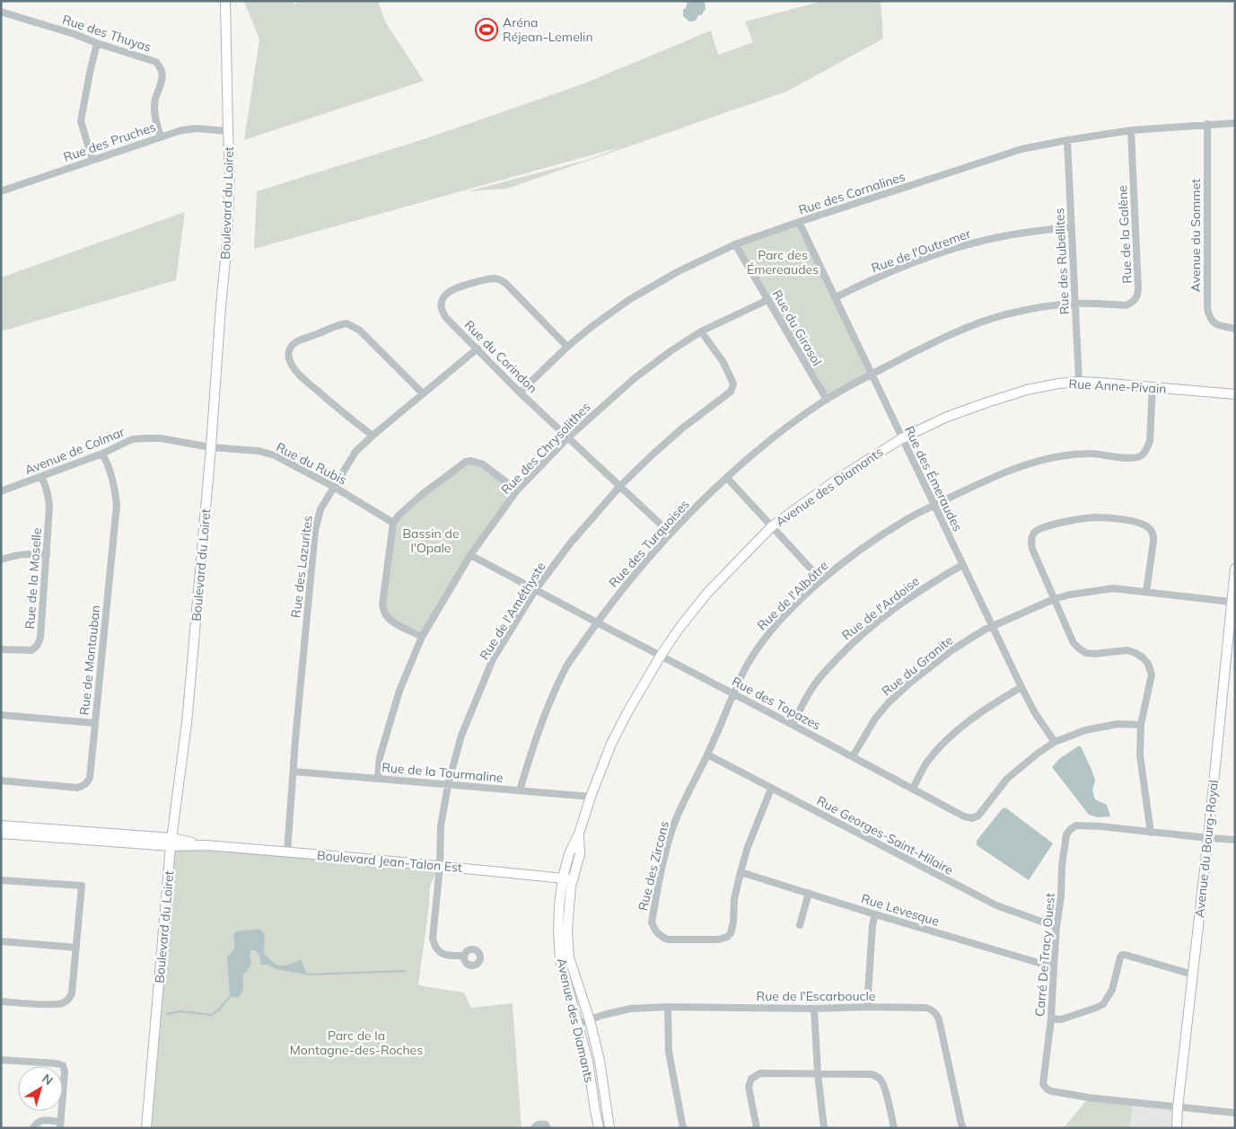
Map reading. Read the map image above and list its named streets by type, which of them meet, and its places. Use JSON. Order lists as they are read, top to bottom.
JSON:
{
  "streets": {
    "street": [
      "Rue des Thuyas",
      "Rue des Pruches",
      "Rue des Cornalines",
      "Boulevard du Loiret",
      "Rue de la Galène",
      "Avenue du Sommet",
      "Rue de l'Outremer",
      "Rue des Rubellites",
      "Rue du Girasol",
      "Rue du Corindon",
      "Rue Anne-Pivain",
      "Rue des Chrysolithes",
      "Avenue de Colmar",
      "Rue du Rubis",
      "Rue des Émeraudes",
      "Avenue des Diamants",
      "Rue des Turquoises",
      "Rue des Lazurites",
      "Rue de la Moselle",
      "Rue de l'Albâtre",
      "Rue de l'Ardoise",
      "Rue de l'Améthyste",
      "Rue de Montauban",
      "Rue du Granite",
      "Rue des Topazes",
      "Rue de la Tourmaline",
      "Rue Georges-Saint-Hilaire",
      "Avenue du Bourg-Royal",
      "Boulevard Jean-Talon Est",
      "Rue des Zircons",
      "Rue Levesque",
      "Carré De Tracy Ouest",
      "Rue de l'Escarboucle"
    ]
  },
  "crossings": [
    ["Rue des Thuyas", "Rue des Pruches"],
    ["Rue des Pruches", "Boulevard du Loiret"],
    ["Rue des Cornalines", "Rue de la Galène"],
    ["Rue des Cornalines", "Avenue du Sommet"],
    ["Rue des Cornalines", "Rue des Rubellites"],
    ["Rue des Cornalines", "Rue du Girasol"],
    ["Rue des Cornalines", "Rue du Corindon"],
    ["Rue des Cornalines", "Rue des Émeraudes"],
    ["Boulevard du Loiret", "Avenue de Colmar"],
    ["Boulevard du Loiret", "Rue du Rubis"],
    ["Boulevard du Loiret", "Boulevard Jean-Talon Est"],
    ["Rue de la Galène", "Rue des Rubellites"],
    ["Rue de la Galène", "Rue des Émeraudes"],
    ["Rue de la Galène", "Rue des Turquoises"],
    ["Rue de l'Outremer", "Rue des Rubellites"],
    ["Rue de l'Outremer", "Rue des Émeraudes"],
    ["Rue des Rubellites", "Rue Anne-Pivain"],
    ["Rue du Girasol", "Rue des Chrysolithes"],
    ["Rue du Girasol", "Rue des Turquoises"],
    ["Rue du Corindon", "Rue des Chrysolithes"],
    ["Rue du Corindon", "Rue des Turquoises"],
    ["Rue du Corindon", "Rue des Lazurites"],
    ["Rue du Corindon", "Rue de l'Améthyste"],
    ["Rue Anne-Pivain", "Rue des Émeraudes"],
    ["Rue Anne-Pivain", "Avenue des Diamants"],
    ["Rue Anne-Pivain", "Rue de l'Albâtre"],
    ["Rue des Chrysolithes", "Rue de l'Améthyste"],
    ["Rue des Chrysolithes", "Rue des Topazes"],
    ["Rue des Chrysolithes", "Rue de la Tourmaline"],
    ["Avenue de Colmar", "Rue du Rubis"],
    ["Avenue de Colmar", "Rue de la Moselle"],
    ["Avenue de Colmar", "Rue de Montauban"],
    ["Rue du Rubis", "Rue des Lazurites"],
    ["Rue des Émeraudes", "Avenue des Diamants"],
    ["Rue des Émeraudes", "Rue des Turquoises"],
    ["Rue des Émeraudes", "Rue de l'Albâtre"],
    ["Rue des Émeraudes", "Rue de l'Ardoise"],
    ["Rue des Émeraudes", "Rue du Granite"],
    ["Rue des Émeraudes", "Rue des Topazes"],
    ["Avenue des Diamants", "Rue des Topazes"],
    ["Avenue des Diamants", "Rue de la Tourmaline"],
    ["Avenue des Diamants", "Boulevard Jean-Talon Est"],
    ["Avenue des Diamants", "Rue de l'Escarboucle"],
    ["Rue des Turquoises", "Rue des Topazes"],
    ["Rue des Turquoises", "Rue de la Tourmaline"],
    ["Rue des Lazurites", "Rue de la Tourmaline"],
    ["Rue des Lazurites", "Boulevard Jean-Talon Est"],
    ["Rue de l'Albâtre", "Rue des Topazes"],
    ["Rue de l'Albâtre", "Rue des Zircons"],
    ["Rue de l'Ardoise", "Rue des Topazes"],
    ["Rue de l'Améthyste", "Rue des Topazes"],
    ["Rue de l'Améthyste", "Rue de la Tourmaline"],
    ["Rue de l'Améthyste", "Boulevard Jean-Talon Est"],
    ["Rue du Granite", "Rue des Topazes"],
    ["Rue du Granite", "Avenue du Bourg-Royal"],
    ["Rue des Topazes", "Rue des Zircons"],
    ["Rue Georges-Saint-Hilaire", "Rue des Zircons"],
    ["Rue Georges-Saint-Hilaire", "Carré De Tracy Ouest"],
    ["Avenue du Bourg-Royal", "Carré De Tracy Ouest"],
    ["Rue des Zircons", "Rue Levesque"],
    ["Rue Levesque", "Carré De Tracy Ouest"]
  ],
  "parks": ["Parc des Émereaudes", "Bassin de l'Opale", "Parc de la Montagne-des-Roches"],
  "places": {
    "sports": ["Aréna Réjean‑Lemelin"]
  },
  "north": "top right"
}
